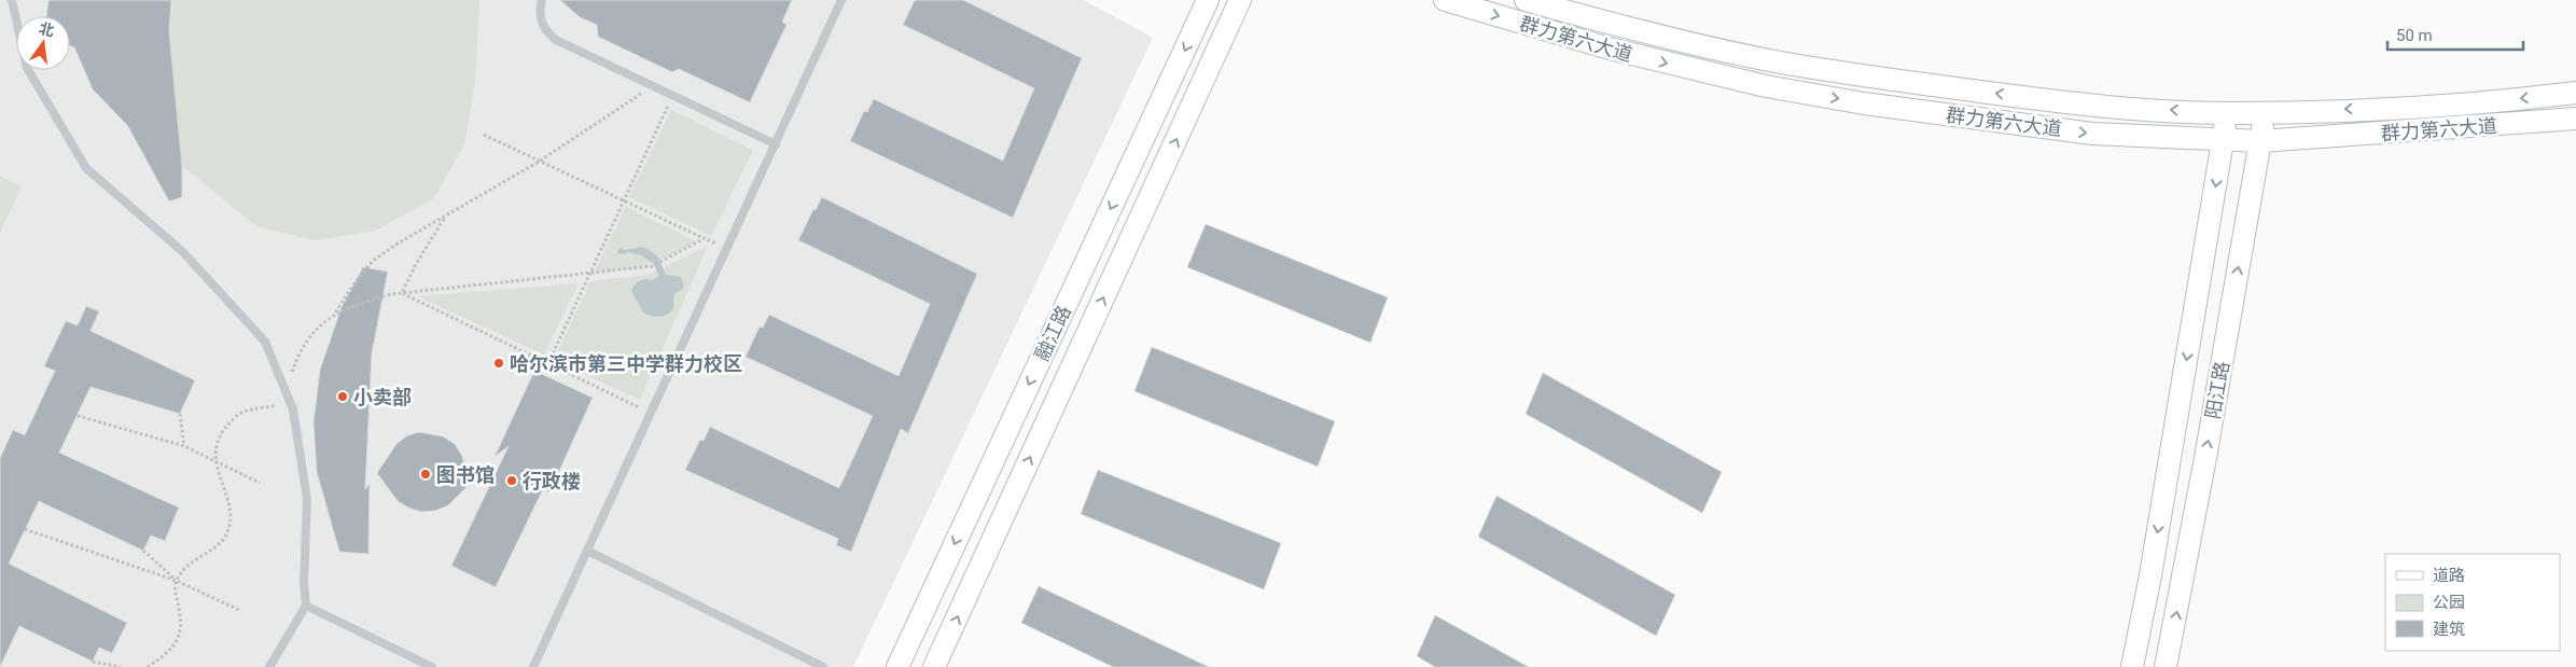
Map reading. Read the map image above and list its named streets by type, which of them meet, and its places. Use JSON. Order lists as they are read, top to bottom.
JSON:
{
  "streets": {
    "main road": ["群力第六大道", "融江路", "阳江路"]
  },
  "crossings": [
    ["群力第六大道", "阳江路"]
  ],
  "places": [
    "哈尔滨市第三中学群力校区",
    "小卖部",
    "图书馆",
    "行政楼"
  ],
  "legend": ["道路", "公园", "建筑"],
  "scale_bar": "50 m",
  "north": "top"
}
